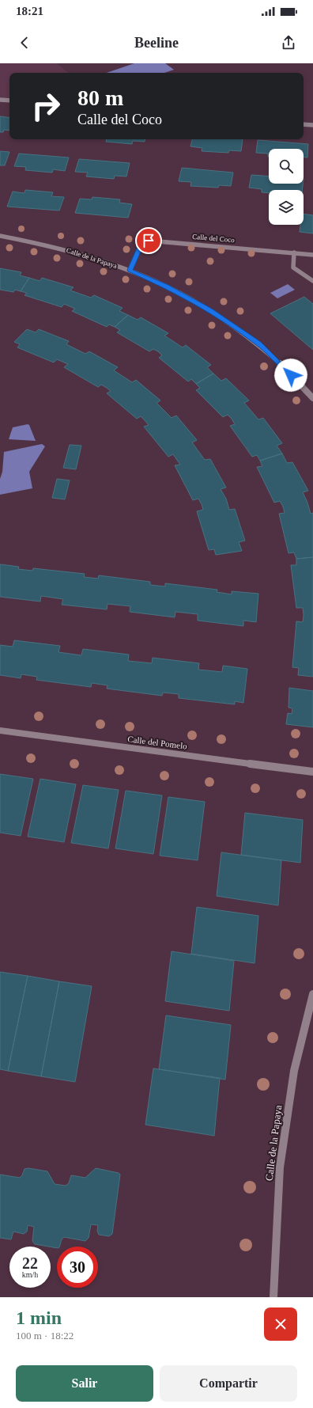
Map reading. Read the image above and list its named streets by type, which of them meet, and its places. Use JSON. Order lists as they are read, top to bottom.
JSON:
{
  "streets": {
    "street": ["Calle del Coco", "Calle de la Papaya", "Calle del Pomelo"]
  },
  "crossings": [
    ["Calle del Coco", "Calle de la Papaya"]
  ],
  "page": {
    "status": "18:21",
    "header": "Beeline",
    "turn": ["80 m", "Calle del Coco"],
    "speed": "22 km/h",
    "limit": "30",
    "heading": ["1 min", "100 m · 18:22"],
    "buttons": ["Salir", "Compartir"]
  }
}
